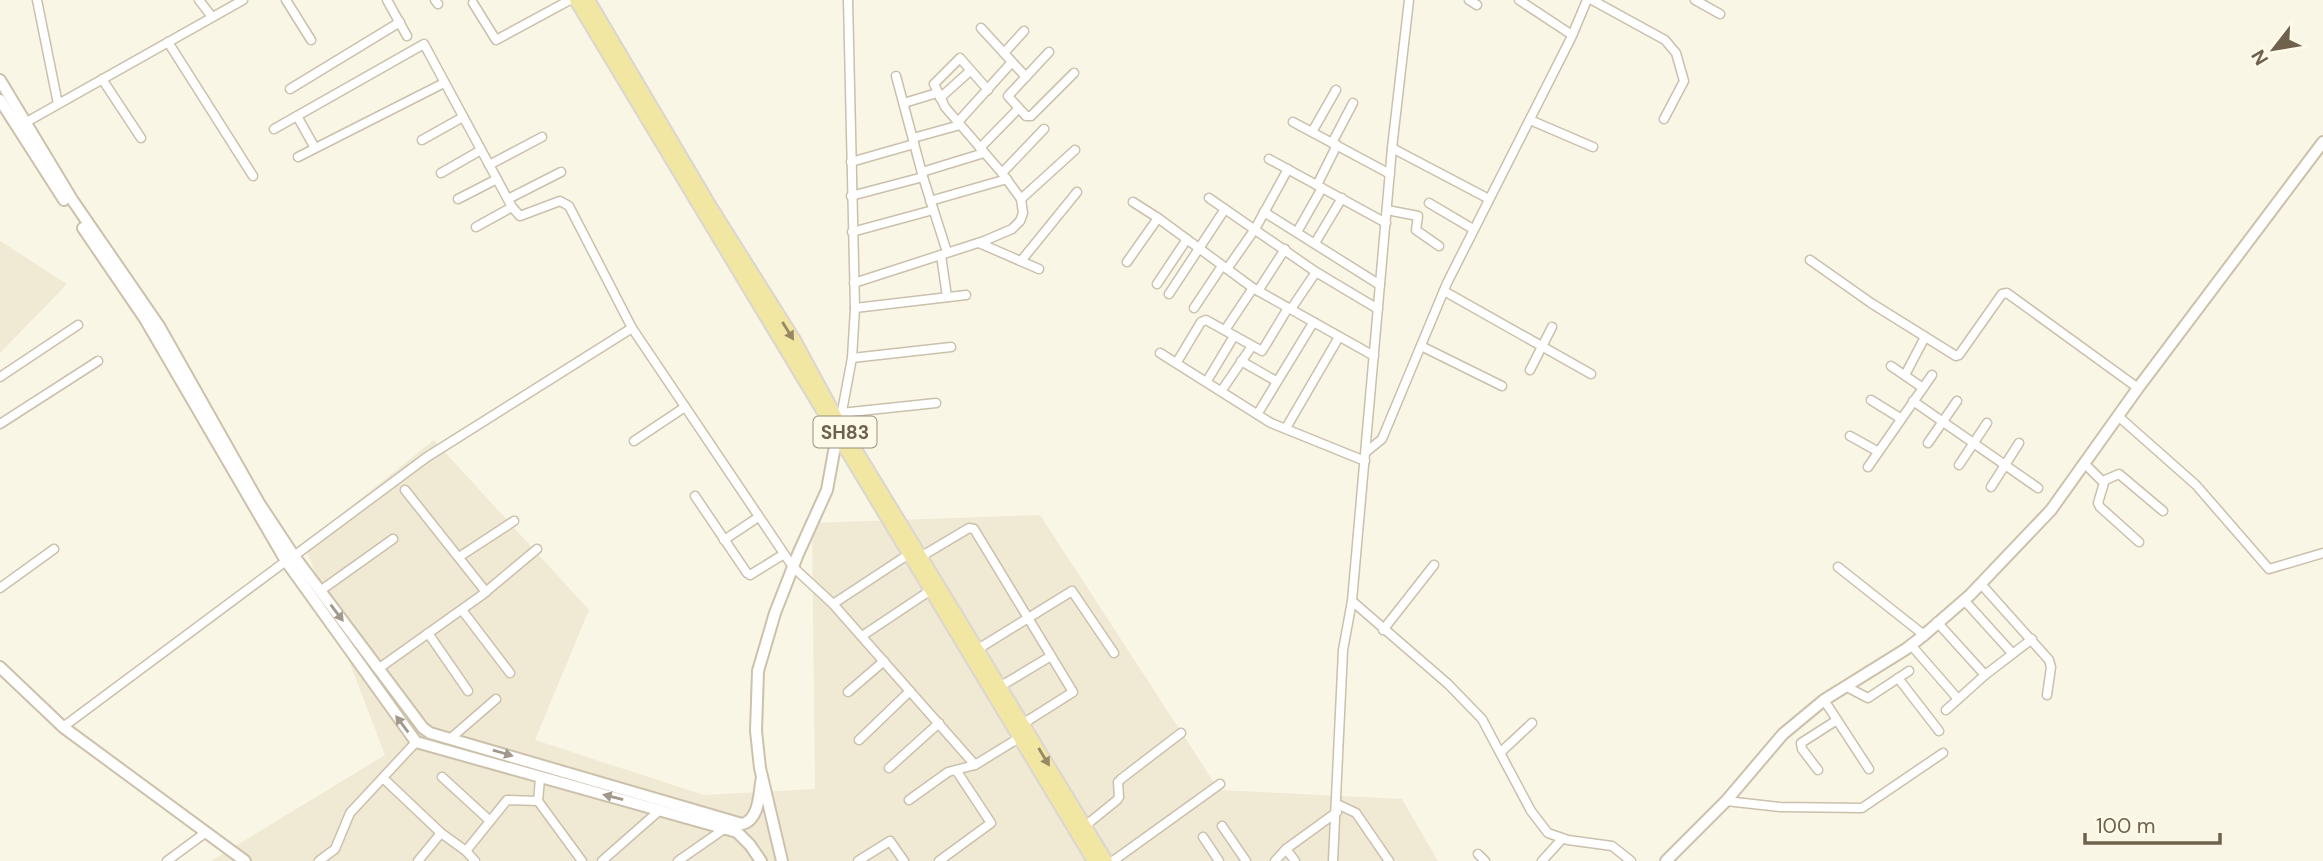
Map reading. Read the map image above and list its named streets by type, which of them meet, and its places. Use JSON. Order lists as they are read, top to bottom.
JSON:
{
  "streets": {
    "main road": ["SH83"]
  },
  "scale_bar": "100 m",
  "north": "bottom left"
}
